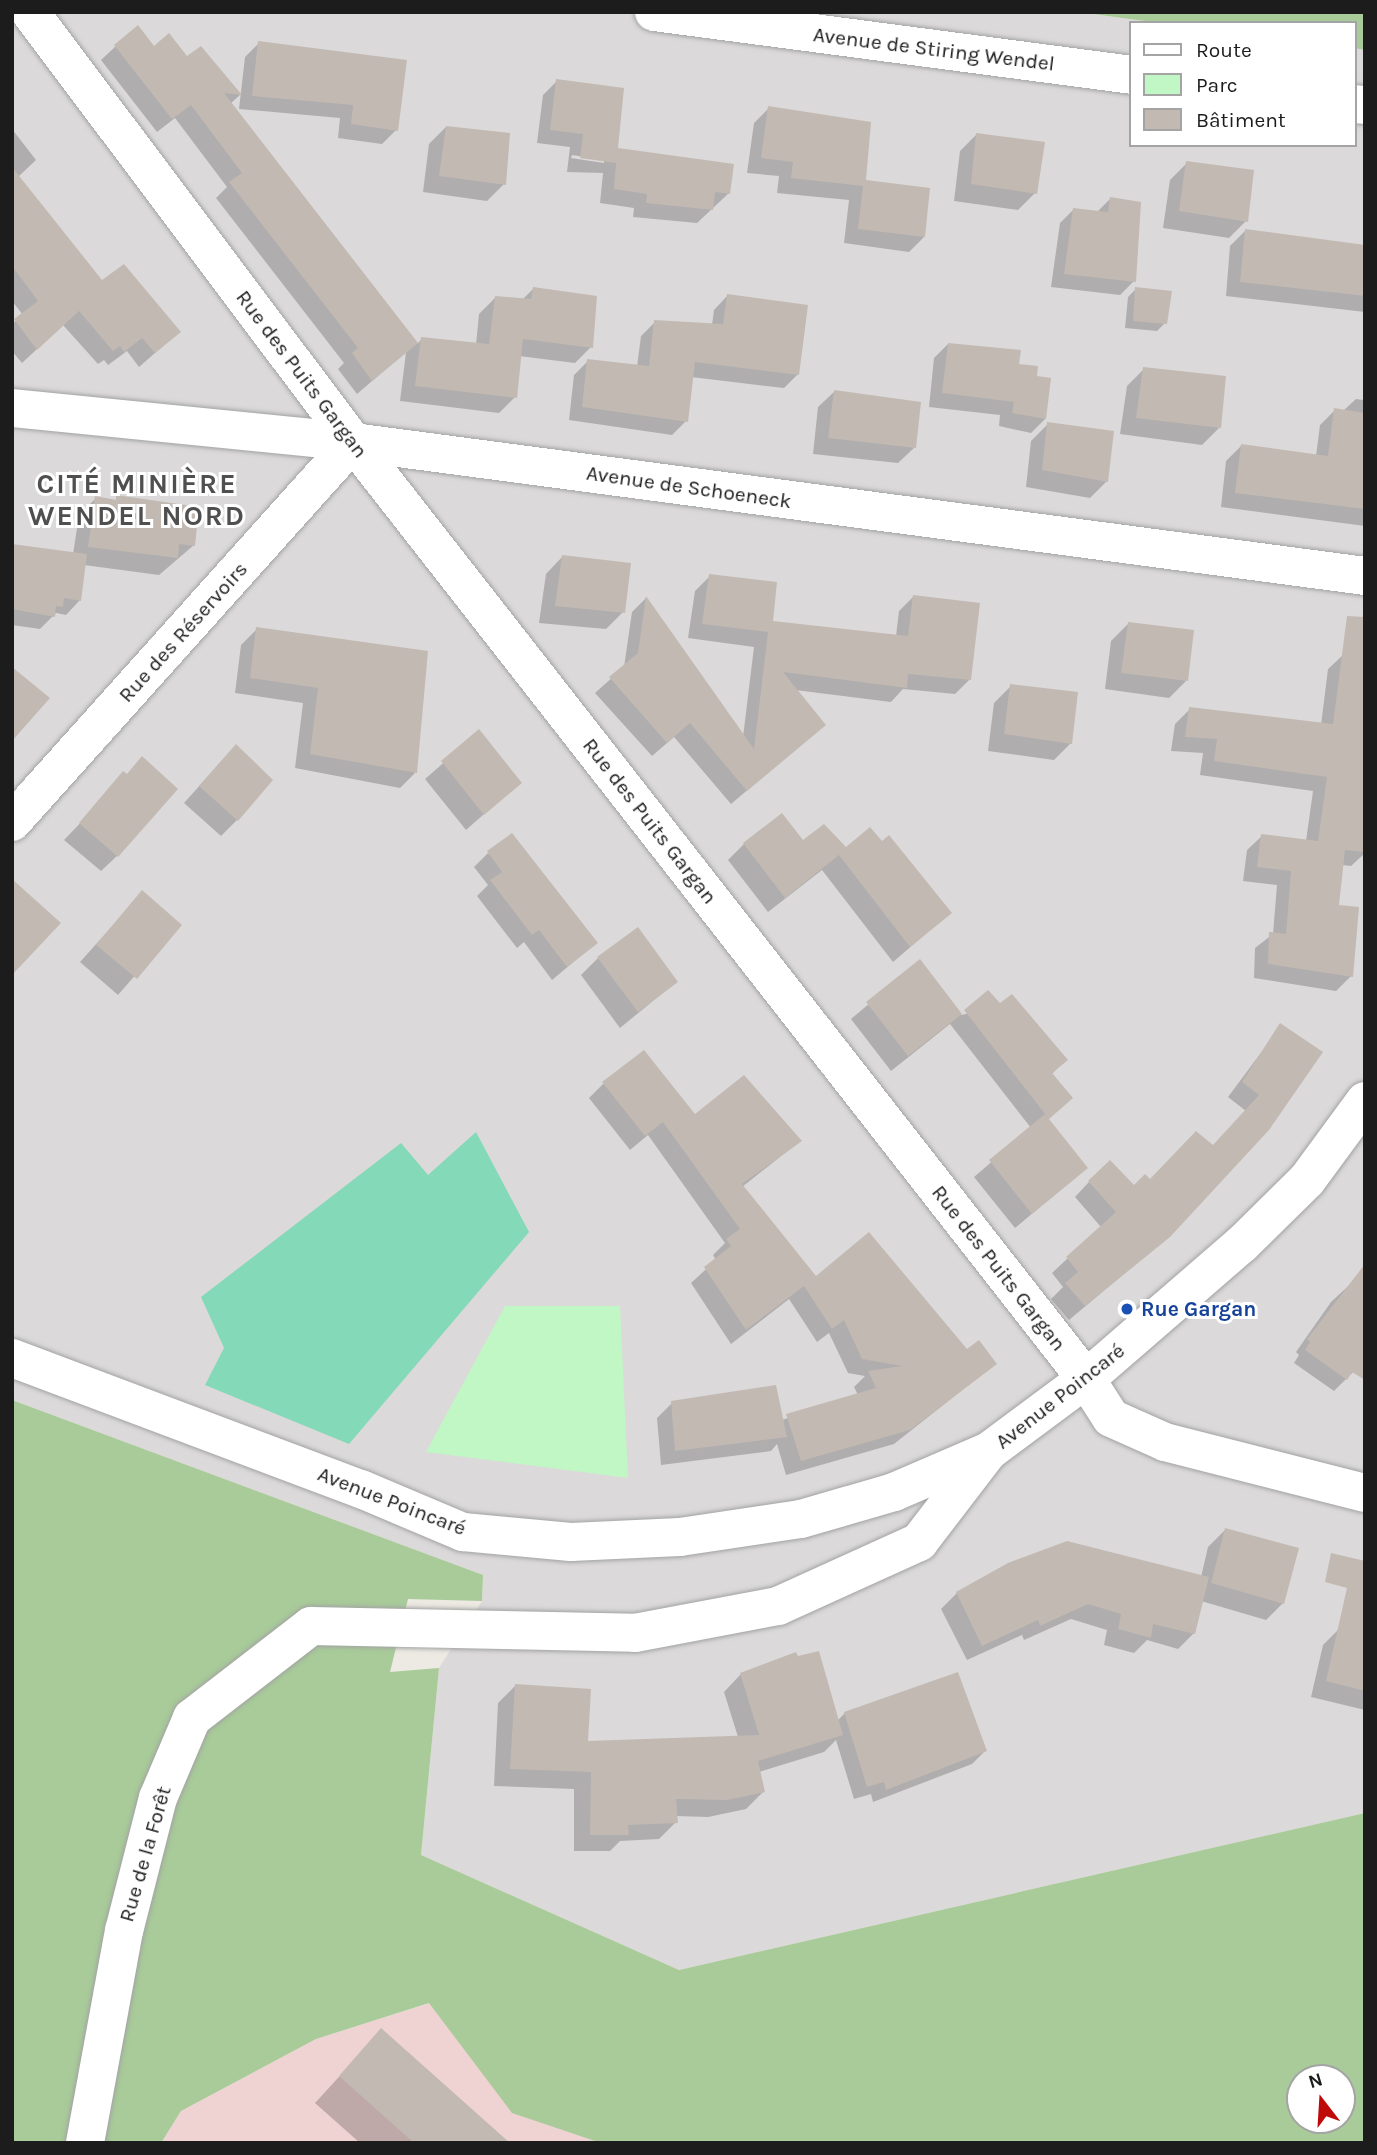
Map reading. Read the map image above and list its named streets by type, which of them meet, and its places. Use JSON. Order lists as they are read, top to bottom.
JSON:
{
  "streets": {
    "street": [
      "Avenue de Stiring Wendel",
      "Rue des Puits Gargan",
      "Avenue de Schoeneck",
      "Rue des Réservoirs",
      "Avenue Poincaré",
      "Rue de la Forêt"
    ]
  },
  "crossings": [
    ["Rue des Puits Gargan", "Avenue de Schoeneck"],
    ["Rue des Puits Gargan", "Rue des Réservoirs"],
    ["Rue des Puits Gargan", "Avenue Poincaré"],
    ["Avenue de Schoeneck", "Rue des Réservoirs"],
    ["Avenue Poincaré", "Rue de la Forêt"]
  ],
  "districts": ["CITÉ MINIÈRE WENDEL NORD"],
  "places": ["Rue Gargan"],
  "legend": ["Route", "Parc", "Bâtiment"],
  "north": "top"
}
